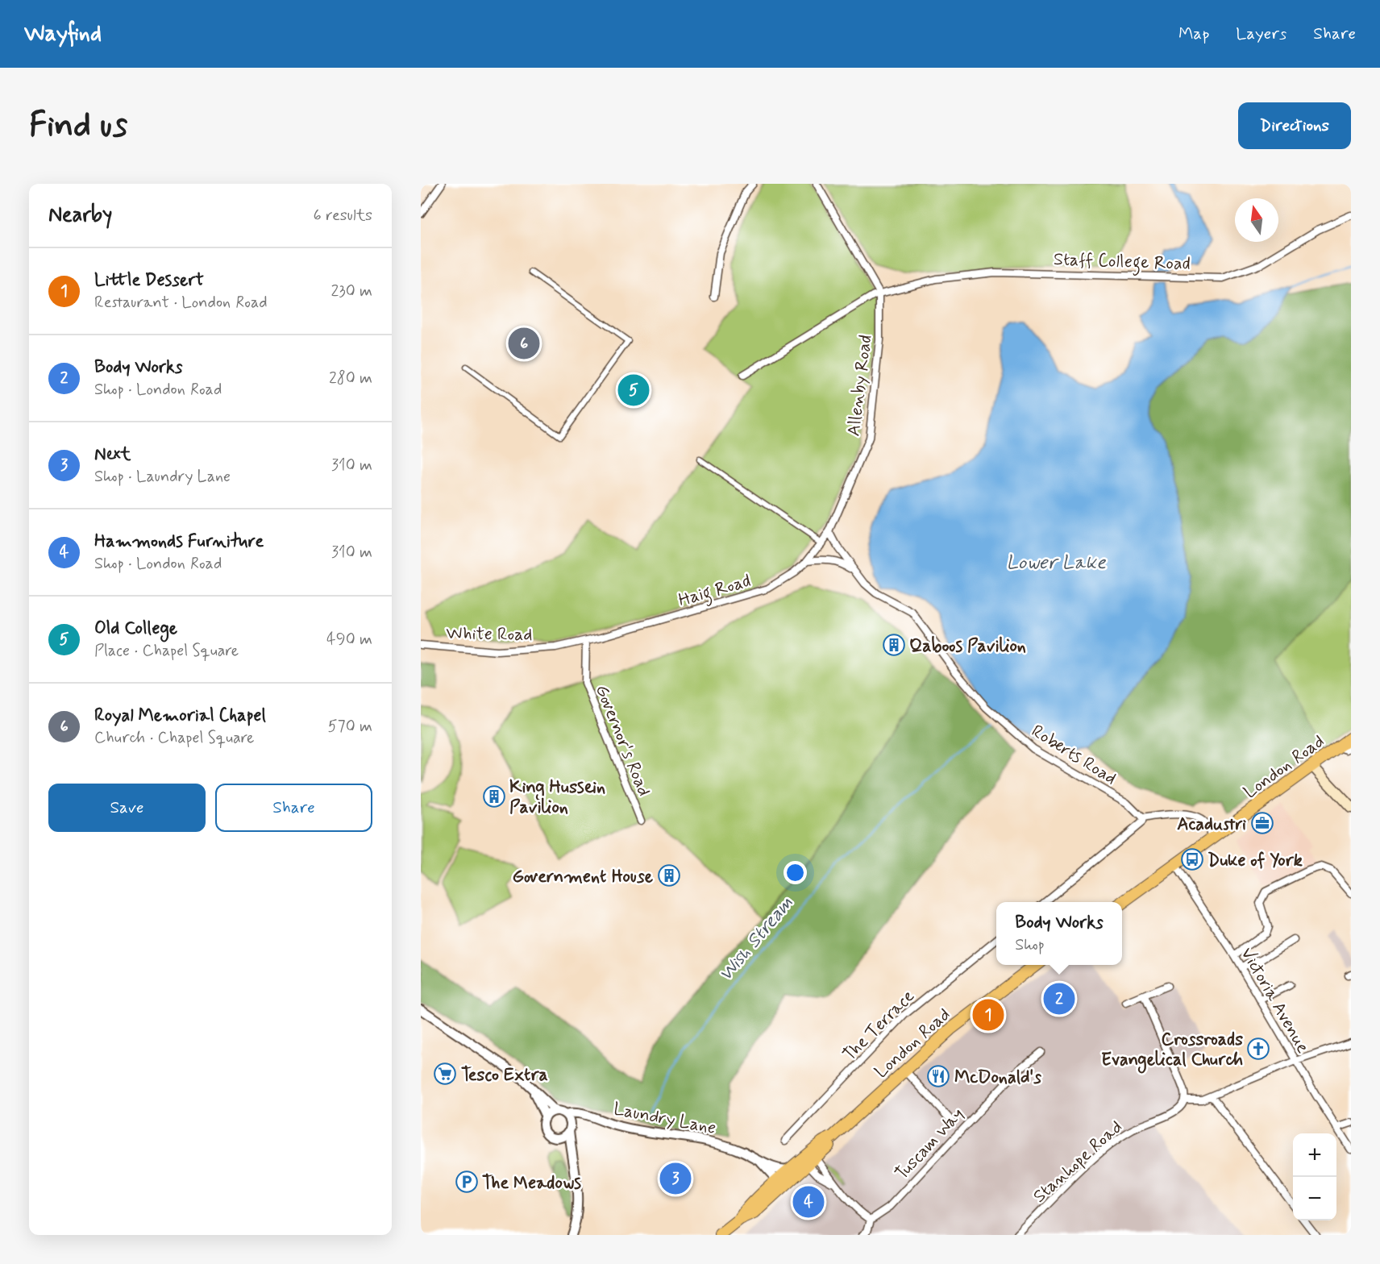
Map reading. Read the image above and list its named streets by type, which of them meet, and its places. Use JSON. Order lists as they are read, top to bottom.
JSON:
{
  "streets": {
    "main road": ["London Road"],
    "street": [
      "Staff College Road",
      "Allenby Road",
      "Haig Road",
      "White Road",
      "Governor's Road",
      "Roberts Road",
      "Victoria Avenue",
      "The Terrace",
      "Laundry Lane",
      "Tuscam Way",
      "Stanhope Road"
    ]
  },
  "crossings": [
    ["Staff College Road", "Allenby Road"],
    ["Allenby Road", "Haig Road"],
    ["Haig Road", "White Road"],
    ["Haig Road", "Governor's Road"],
    ["White Road", "Governor's Road"],
    ["London Road", "Victoria Avenue"],
    ["London Road", "Laundry Lane"]
  ],
  "water": ["Lower Lake", "Wish Stream"],
  "places": {
    "building": ["Qaboos Pavilion", "King Hussein Pavilion", "Government House"],
    "office": ["Acadustri"],
    "bus stop": ["Duke of York"],
    "church": ["Crossroads Evangelical Church"],
    "supermarket": ["Tesco Extra"],
    "restaurant": ["McDonald's"],
    "parking": ["The Meadows"]
  },
  "north": "top",
  "page": {
    "header": "Wayfind",
    "nav": ["Map", "Layers", "Share"],
    "buttons": [
      "Directions",
      ["Save", "Share"]
    ],
    "title": "Find us",
    "heading": ["Nearby", "6 results"],
    "list": [
      {
        "mark": "1",
        "name": "Little Dessert",
        "note": "Restaurant · London Road",
        "value": "230 m"
      },
      {
        "mark": "2",
        "name": "Body Works",
        "note": "Shop · London Road",
        "value": "280 m"
      },
      {
        "mark": "3",
        "name": "Next",
        "note": "Shop · Laundry Lane",
        "value": "310 m"
      },
      {
        "mark": "4",
        "name": "Hammonds Furniture",
        "note": "Shop · London Road",
        "value": "310 m"
      },
      {
        "mark": "5",
        "name": "Old College",
        "note": "Place · Chapel Square",
        "value": "490 m"
      },
      {
        "mark": "6",
        "name": "Royal Memorial Chapel",
        "note": "Church · Chapel Square",
        "value": "570 m"
      }
    ],
    "pins": [
      "6",
      "5",
      "2",
      "1",
      "3",
      "4"
    ],
    "popup": ["Body Works", "Shop"],
    "map_buttons": ["+", "−"]
  }
}
